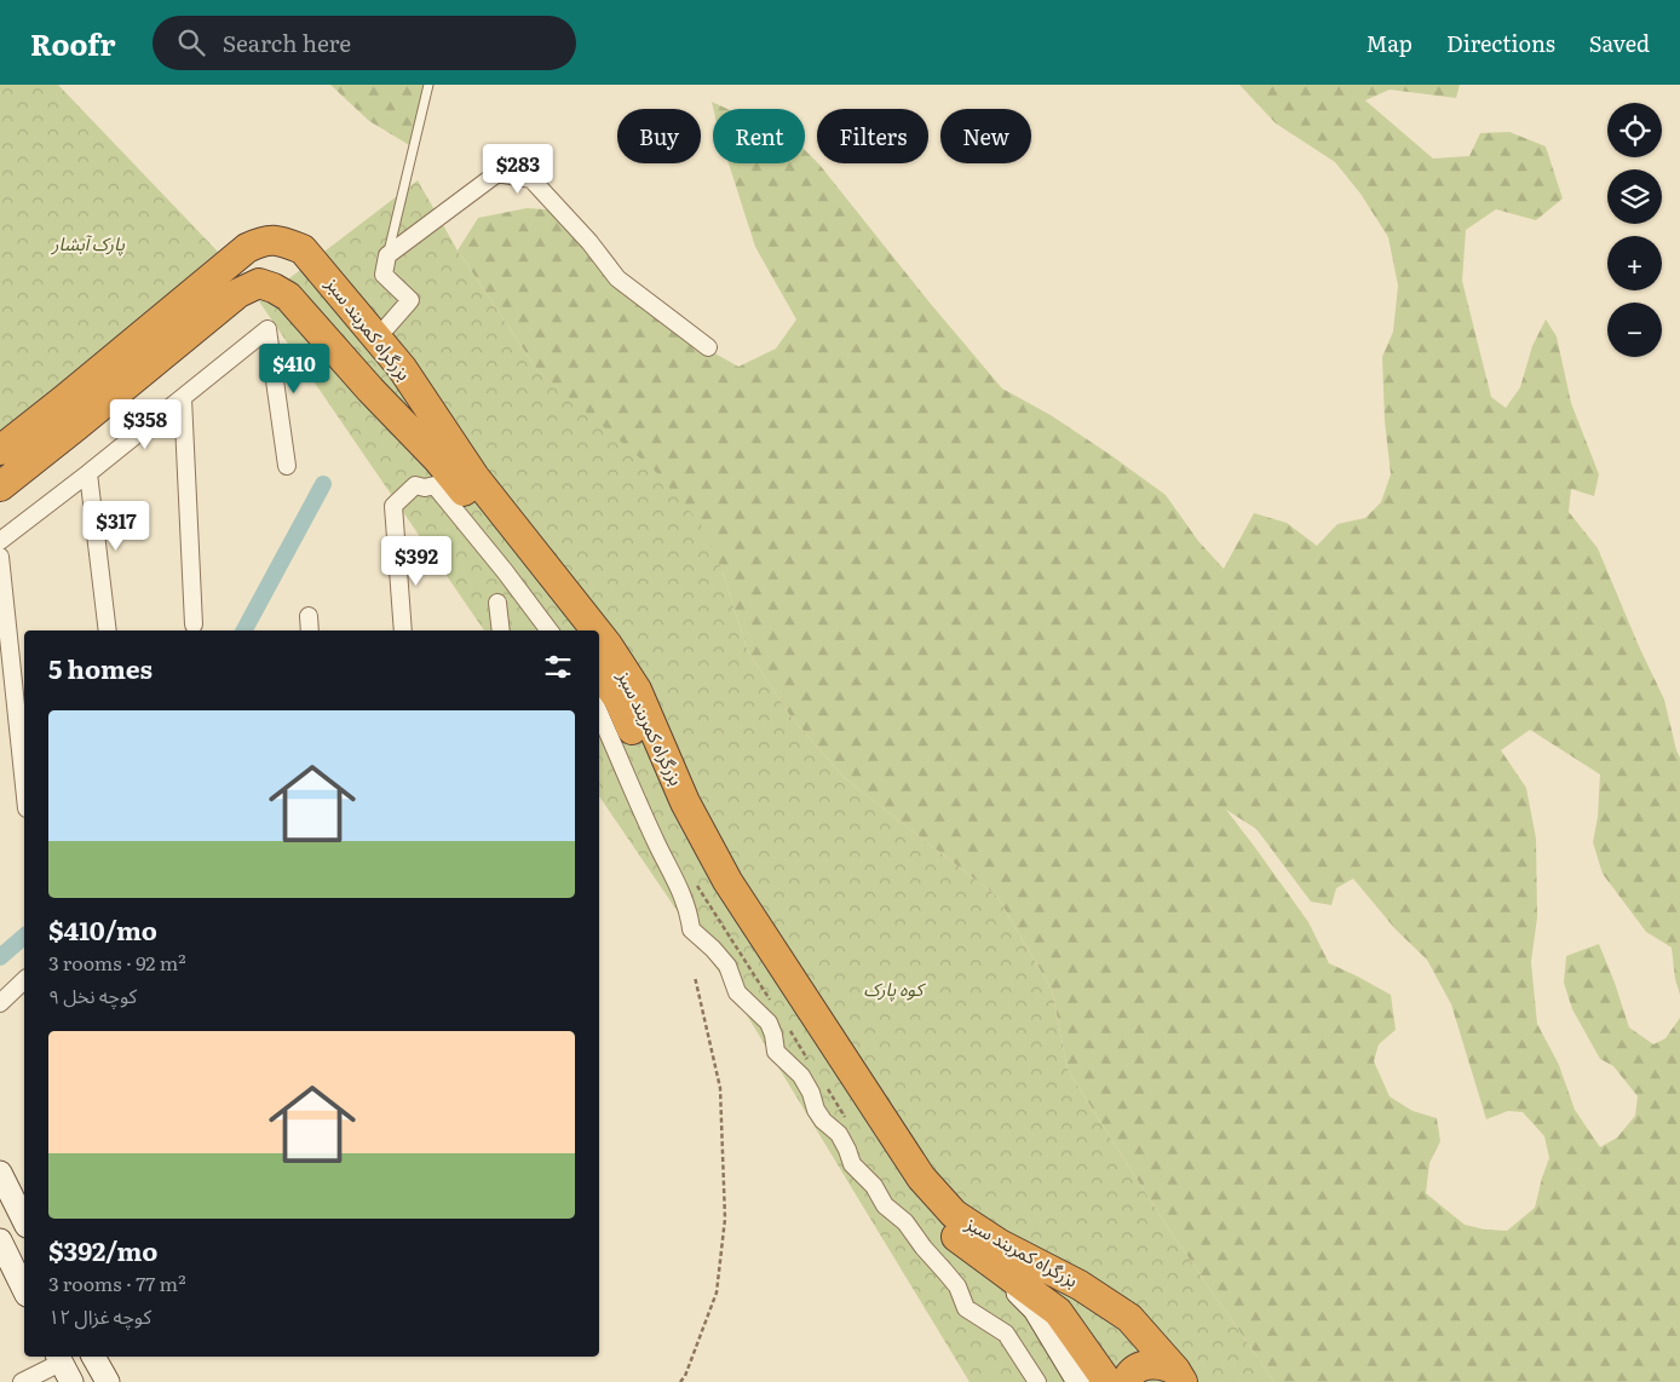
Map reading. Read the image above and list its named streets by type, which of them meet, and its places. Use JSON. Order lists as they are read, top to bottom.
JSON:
{
  "streets": {
    "highway": ["بزرگراه کمربند سبز"]
  },
  "parks": ["پارک آبشار", "کوه پارک"],
  "page": {
    "header": "Roofr",
    "search": "Search here",
    "nav": ["Map", "Directions", "Saved"],
    "map_buttons": ["+", "−"],
    "chip": [
      "Buy",
      "Rent",
      "Filters",
      "New"
    ],
    "price": [
      "$283",
      "$410",
      "$358",
      "$317",
      "$392"
    ],
    "heading": "5 homes",
    "list": [
      {
        "name": "$410/mo",
        "note": "3 rooms · 92 m² · کوچه نخل ۹"
      },
      {
        "name": "$392/mo",
        "note": "3 rooms · 77 m² · کوچه غزال ۱۲"
      }
    ]
  }
}
